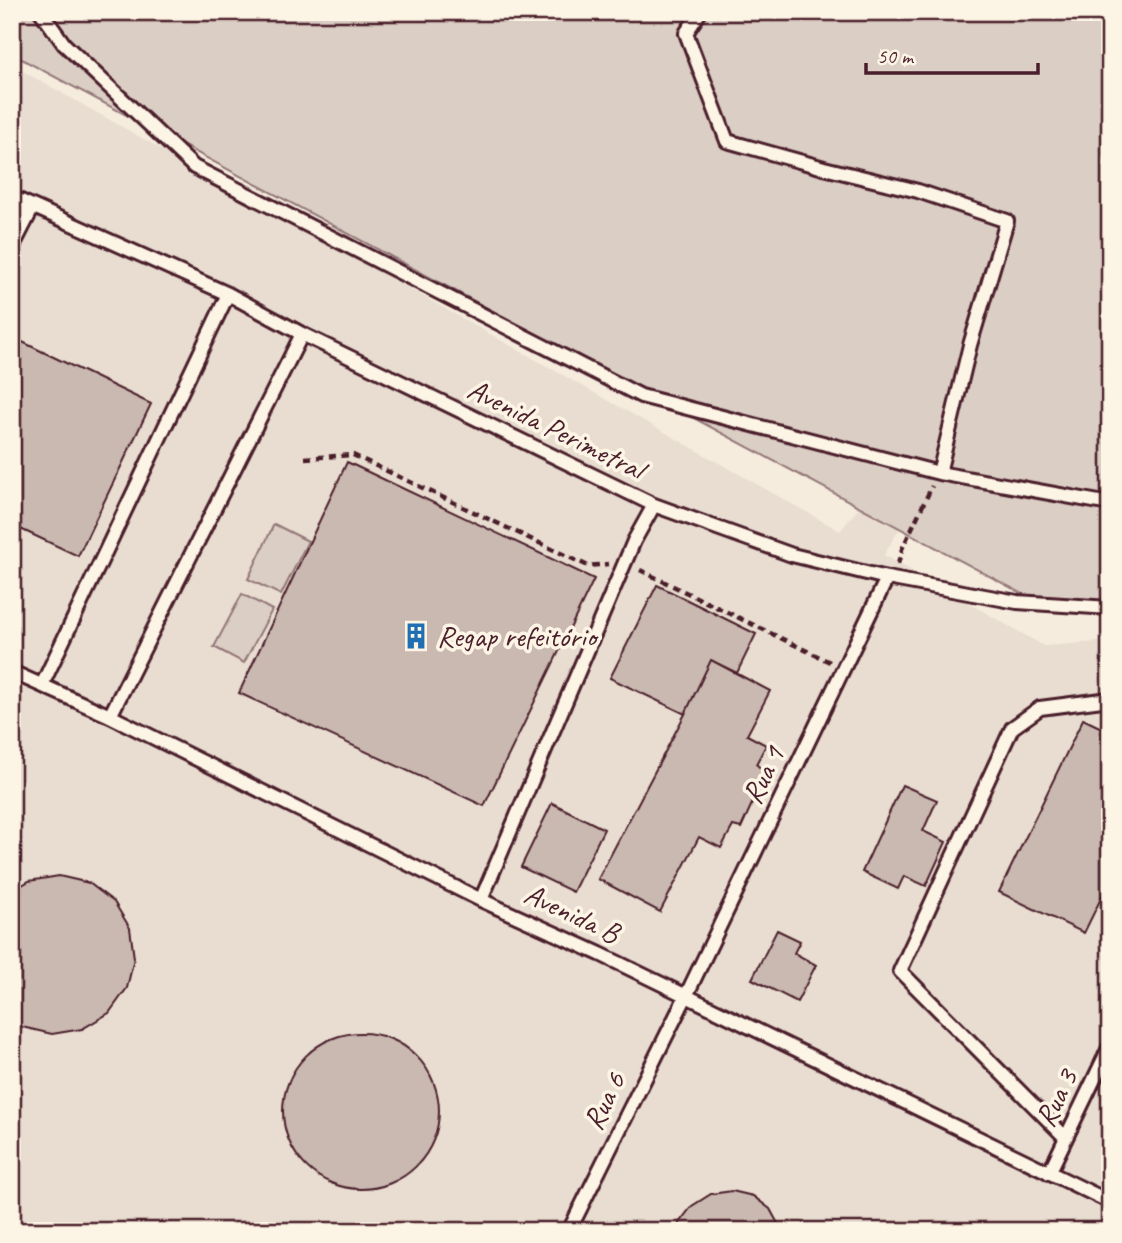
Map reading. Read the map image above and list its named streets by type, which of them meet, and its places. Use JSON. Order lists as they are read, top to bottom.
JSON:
{
  "streets": {
    "lane": [
      "Avenida Perimetral",
      "Rua 1",
      "Avenida B",
      "Rua 3",
      "Rua 6"
    ]
  },
  "crossings": [
    ["Avenida Perimetral", "Rua 1"],
    ["Rua 1", "Avenida B"],
    ["Rua 1", "Rua 6"],
    ["Avenida B", "Rua 3"],
    ["Avenida B", "Rua 6"]
  ],
  "places": {
    "building": ["Regap refeitório"]
  },
  "scale_bar": "50 m"
}
